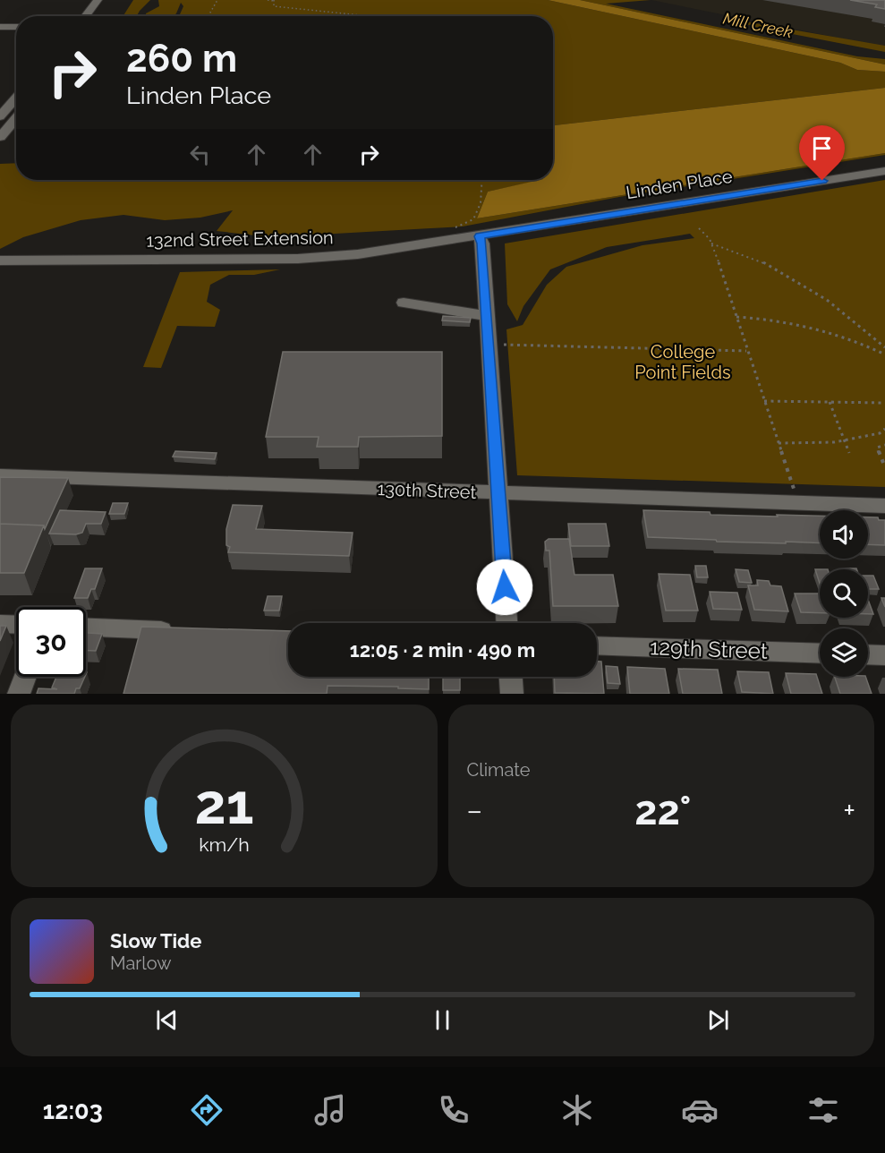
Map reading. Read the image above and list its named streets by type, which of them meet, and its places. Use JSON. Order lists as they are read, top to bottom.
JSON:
{
  "streets": {
    "street": [
      "Linden Place",
      "132nd Street Extension",
      "130th Street",
      "129th Street"
    ]
  },
  "crossings": [
    ["Linden Place", "132nd Street Extension"]
  ],
  "water": ["Mill Creek"],
  "parks": ["College Point Fields"],
  "page": {
    "turn": ["260 m", "Linden Place"],
    "limit": "30",
    "trip": "12:05 · 2 min · 490 m",
    "tile": "Climate",
    "heat": ["−", "22°", "+"],
    "song": ["Slow Tide", "Marlow"],
    "tabs": "12:03",
    "gauge": ["21", "km/h"]
  }
}
